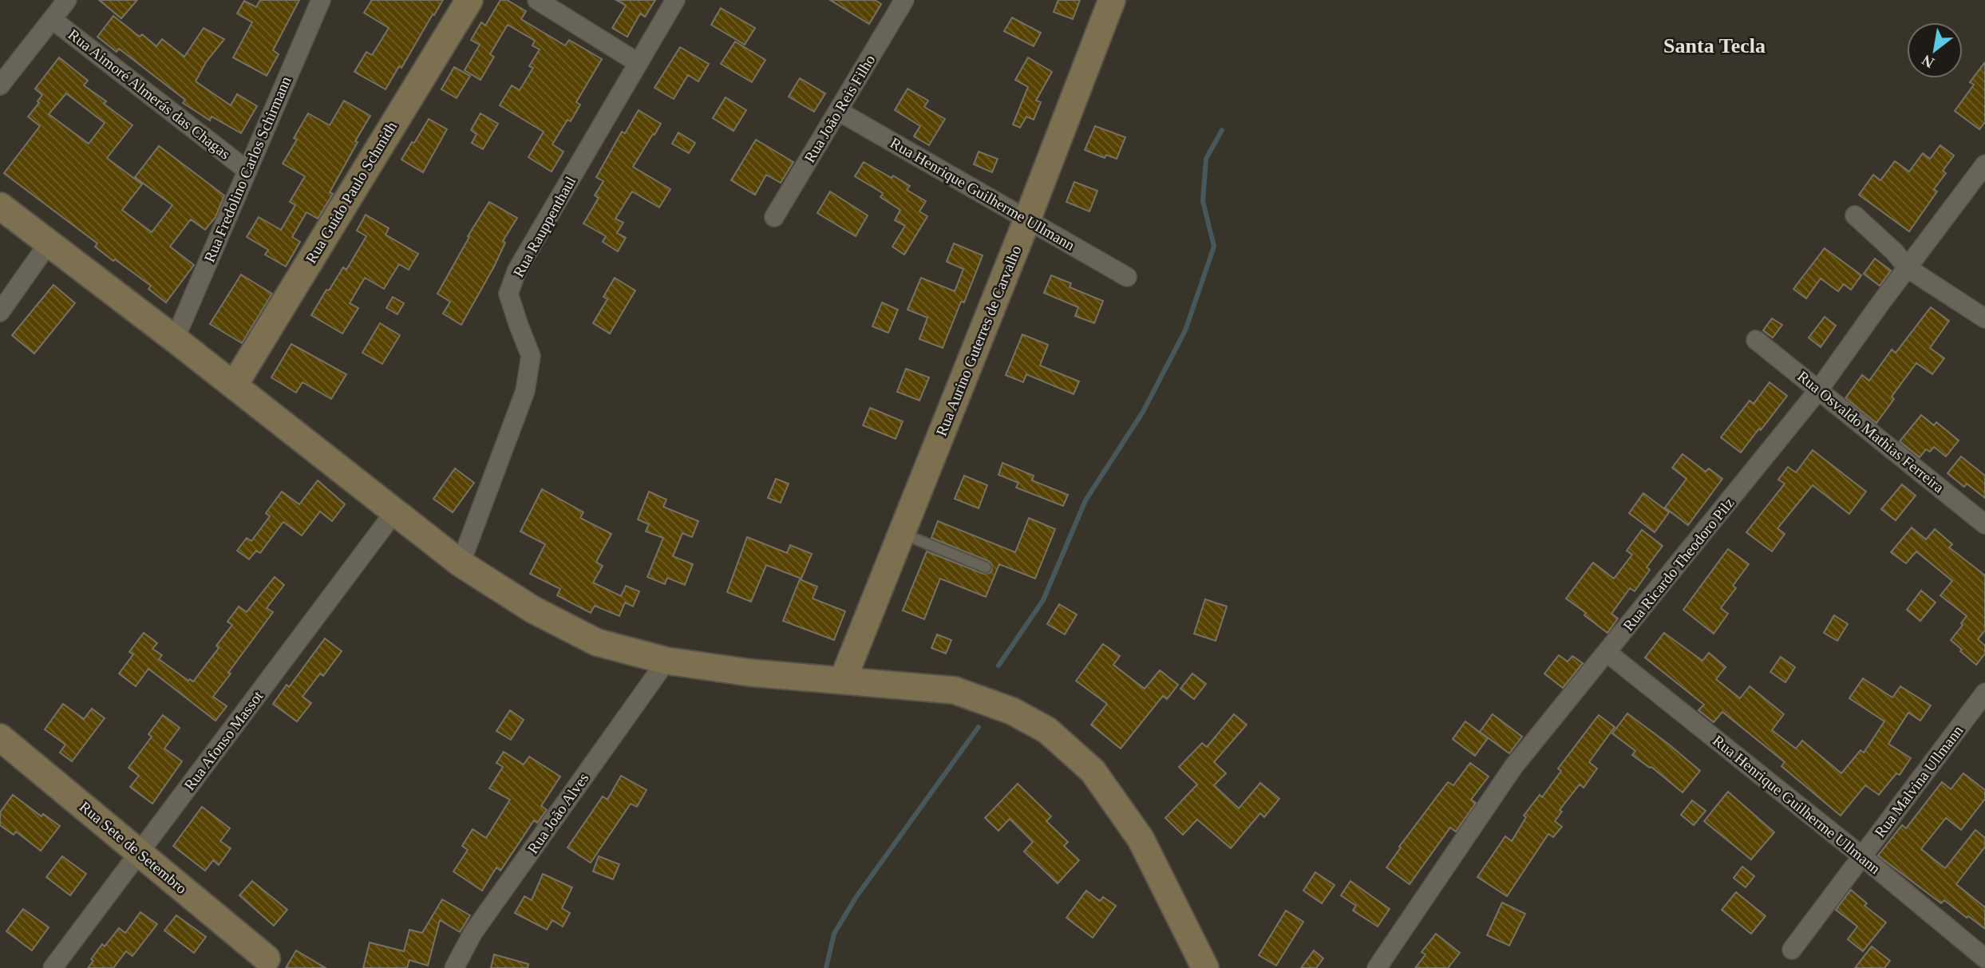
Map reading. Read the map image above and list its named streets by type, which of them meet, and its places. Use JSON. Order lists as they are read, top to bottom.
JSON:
{
  "streets": {
    "street": [
      "Rua Aimoré Almerás das Chagas",
      "Rua João Reis Filho",
      "Rua Fredolino Carlos Schirmann",
      "Rua Guido Paulo Schmidh",
      "Rua Henrique Guilherme Ullmann",
      "Rua Rauppenthaul",
      "Rua Aurino Guterres de Carvalho",
      "Rua Osvaldo Mathias Ferreira",
      "Rua Ricardo Theodoro Pilz",
      "Rua Afonso Massot",
      "Rua Malvina Ullmann",
      "Rua João Alves",
      "Rua Sete de Setembro"
    ]
  },
  "crossings": [
    ["Rua Aimoré Almerás das Chagas", "Rua Fredolino Carlos Schirmann"],
    ["Rua João Reis Filho", "Rua Henrique Guilherme Ullmann"],
    ["Rua Henrique Guilherme Ullmann", "Rua Aurino Guterres de Carvalho"],
    ["Rua Henrique Guilherme Ullmann", "Rua Ricardo Theodoro Pilz"],
    ["Rua Henrique Guilherme Ullmann", "Rua Malvina Ullmann"],
    ["Rua Osvaldo Mathias Ferreira", "Rua Ricardo Theodoro Pilz"],
    ["Rua Afonso Massot", "Rua Sete de Setembro"]
  ],
  "districts": ["Santa Tecla"],
  "north": "bottom left"
}
